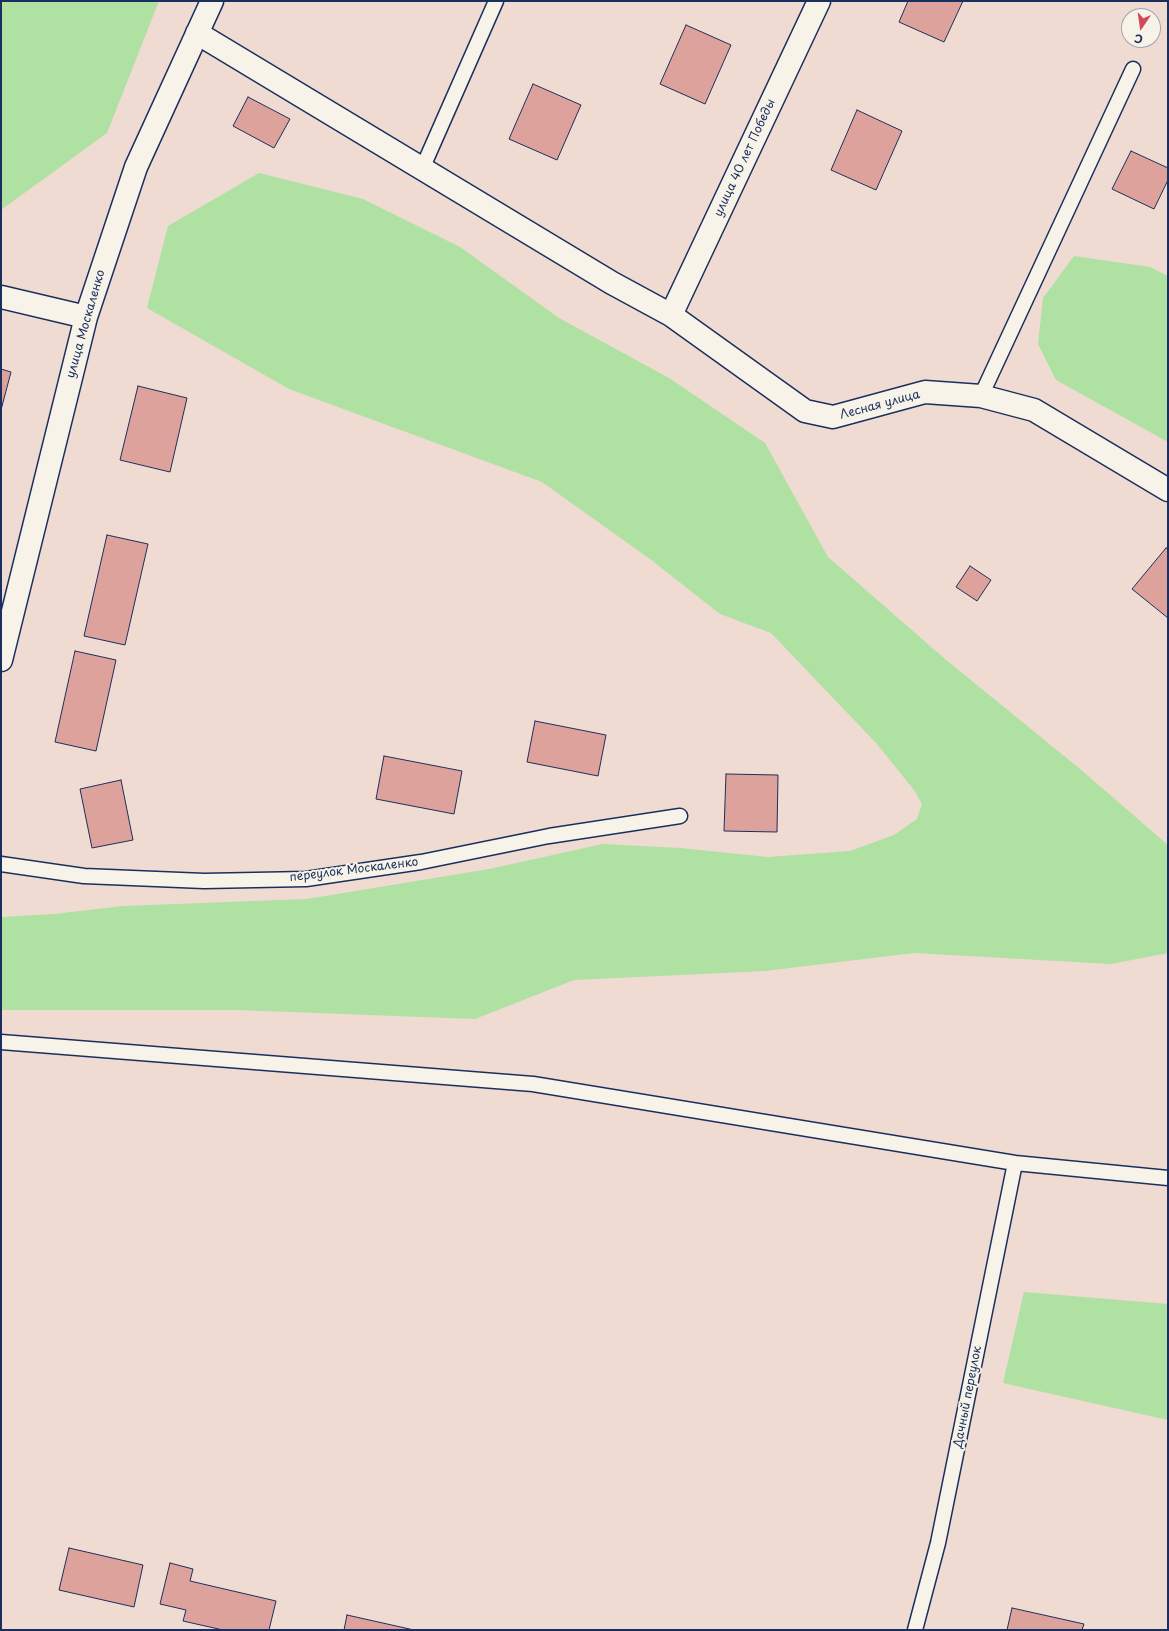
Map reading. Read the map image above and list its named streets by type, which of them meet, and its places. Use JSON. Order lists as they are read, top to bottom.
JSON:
{
  "streets": {
    "street": ["улица 40 лет Победы", "улица Москаленко", "Лесная улица"],
    "lane": ["переулок Москаленко", "Дачный переулок"]
  },
  "crossings": [
    ["улица 40 лет Победы", "Лесная улица"],
    ["улица Москаленко", "Лесная улица"]
  ],
  "north": "bottom"
}
